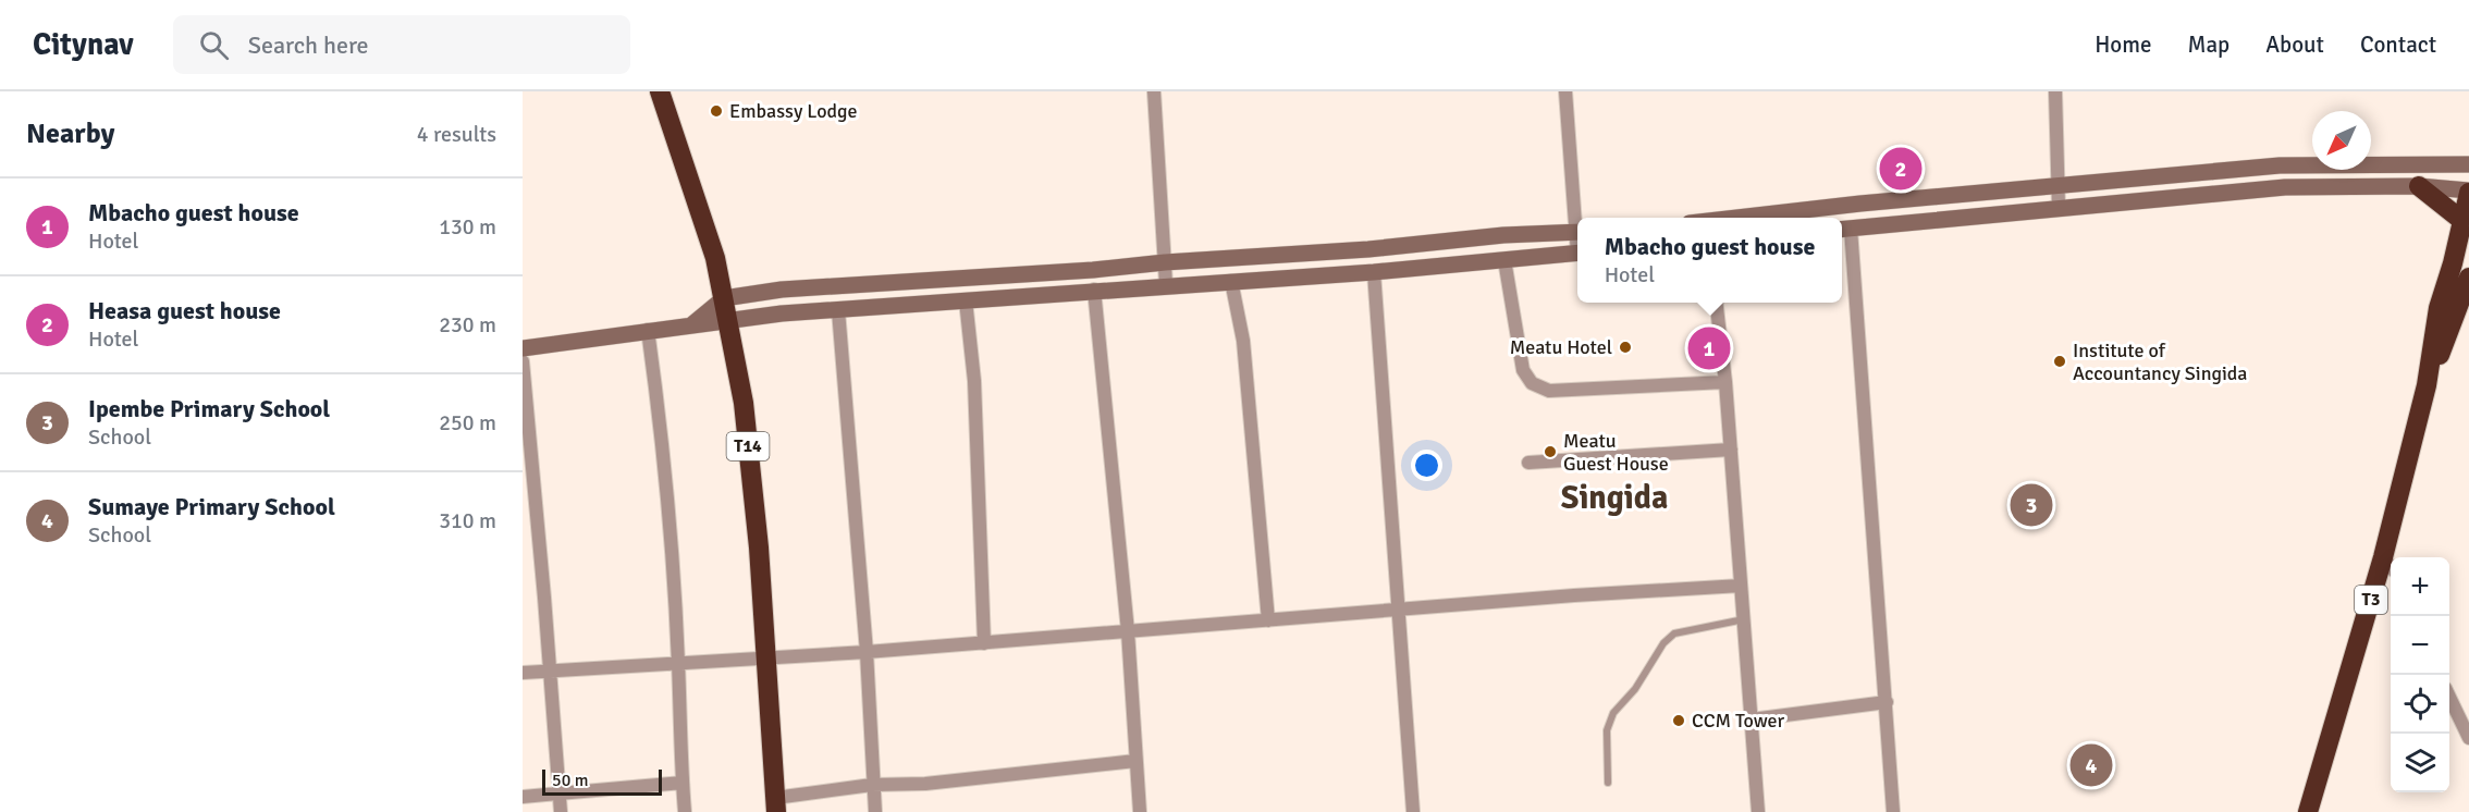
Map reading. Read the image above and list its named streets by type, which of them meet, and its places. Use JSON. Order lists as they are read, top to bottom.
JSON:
{
  "streets": {
    "highway": ["T14", "T3"]
  },
  "districts": ["Singida"],
  "places": [
    "Embassy Lodge",
    "Meatu Hotel",
    "Institute of Accountancy Singida",
    "Meatu Guest House",
    "CCM Tower"
  ],
  "scale_bar": "50 m",
  "north": "bottom left",
  "page": {
    "header": "Citynav",
    "search": "Search here",
    "nav": [
      "Home",
      "Map",
      "About",
      "Contact"
    ],
    "heading": ["Nearby", "4 results"],
    "pins": [
      "2",
      "1",
      "3",
      "4"
    ],
    "list": [
      {
        "mark": "1",
        "name": "Mbacho guest house",
        "note": "Hotel",
        "value": "130 m"
      },
      {
        "mark": "2",
        "name": "Heasa guest house",
        "note": "Hotel",
        "value": "230 m"
      },
      {
        "mark": "3",
        "name": "Ipembe Primary School",
        "note": "School",
        "value": "250 m"
      },
      {
        "mark": "4",
        "name": "Sumaye Primary School",
        "note": "School",
        "value": "310 m"
      }
    ],
    "popup": ["Mbacho guest house", "Hotel"],
    "map_buttons": ["+", "−"],
    "scale": "50 m"
  }
}
